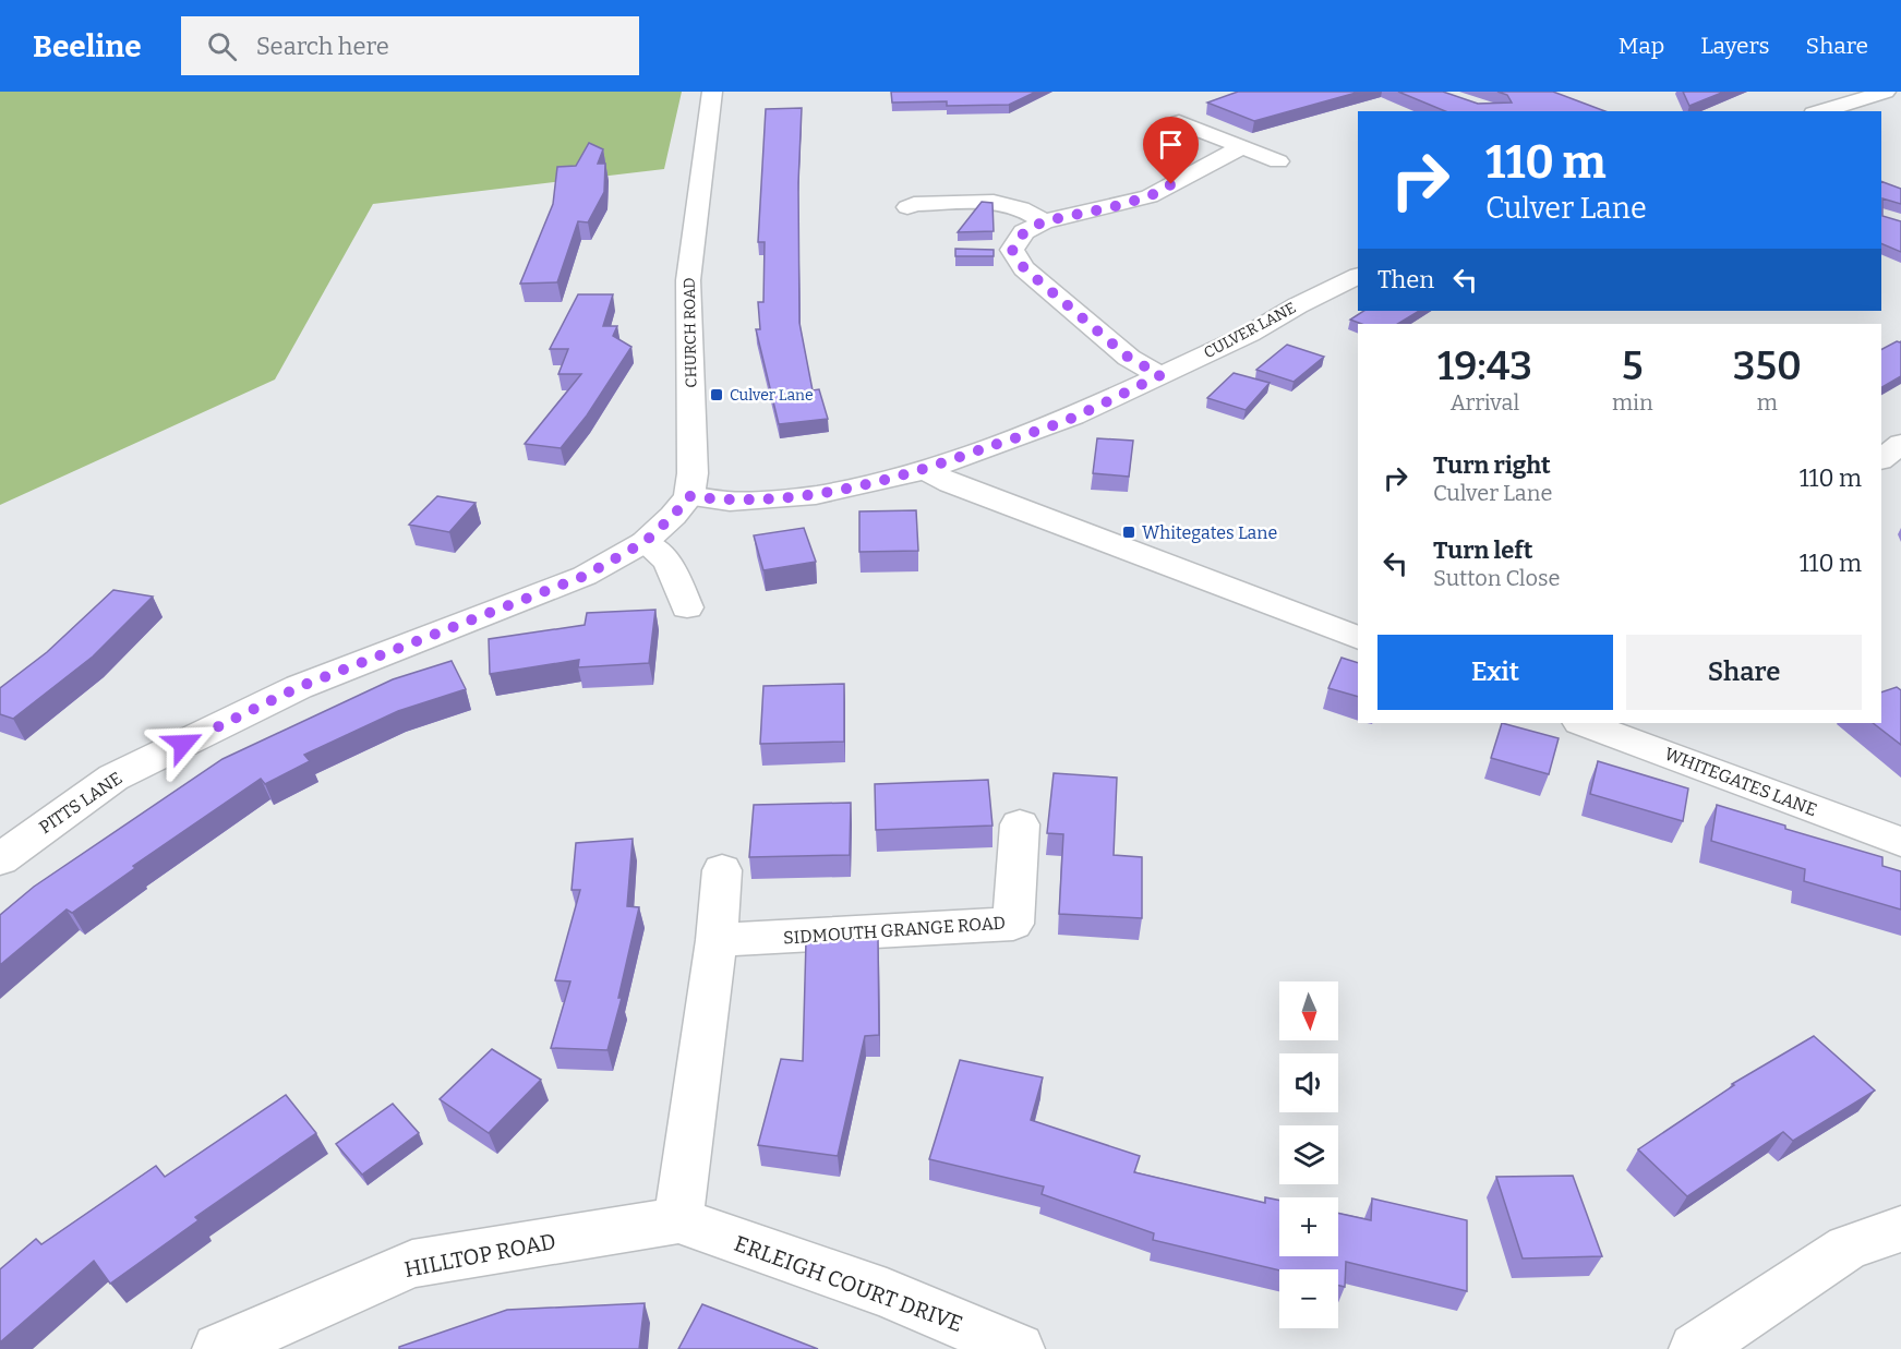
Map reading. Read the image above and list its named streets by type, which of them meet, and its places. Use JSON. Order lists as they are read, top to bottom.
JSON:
{
  "streets": {
    "street": [
      "CULVER LANE",
      "CHURCH ROAD",
      "WHITEGATES LANE",
      "PITTS LANE",
      "SIDMOUTH GRANGE ROAD",
      "HILLTOP ROAD",
      "ERLEIGH COURT DRIVE"
    ]
  },
  "crossings": [
    ["CULVER LANE", "CHURCH ROAD"],
    ["CULVER LANE", "PITTS LANE"],
    ["CHURCH ROAD", "PITTS LANE"],
    ["HILLTOP ROAD", "ERLEIGH COURT DRIVE"]
  ],
  "places": {
    "transit": ["Culver Lane", "Whitegates Lane"]
  },
  "north": "bottom",
  "page": {
    "header": "Beeline",
    "search": "Search here",
    "nav": ["Map", "Layers", "Share"],
    "turn": ["110 m", "Culver Lane"],
    "then": "Then",
    "eta": [
      "19:43",
      "Arrival",
      "5",
      "min",
      "350",
      "m"
    ],
    "list": [
      {
        "name": "Turn right",
        "note": "Culver Lane",
        "value": "110 m"
      },
      {
        "name": "Turn left",
        "note": "Sutton Close",
        "value": "110 m"
      }
    ],
    "buttons": ["Exit", "Share"],
    "map_buttons": ["+", "−"]
  }
}
